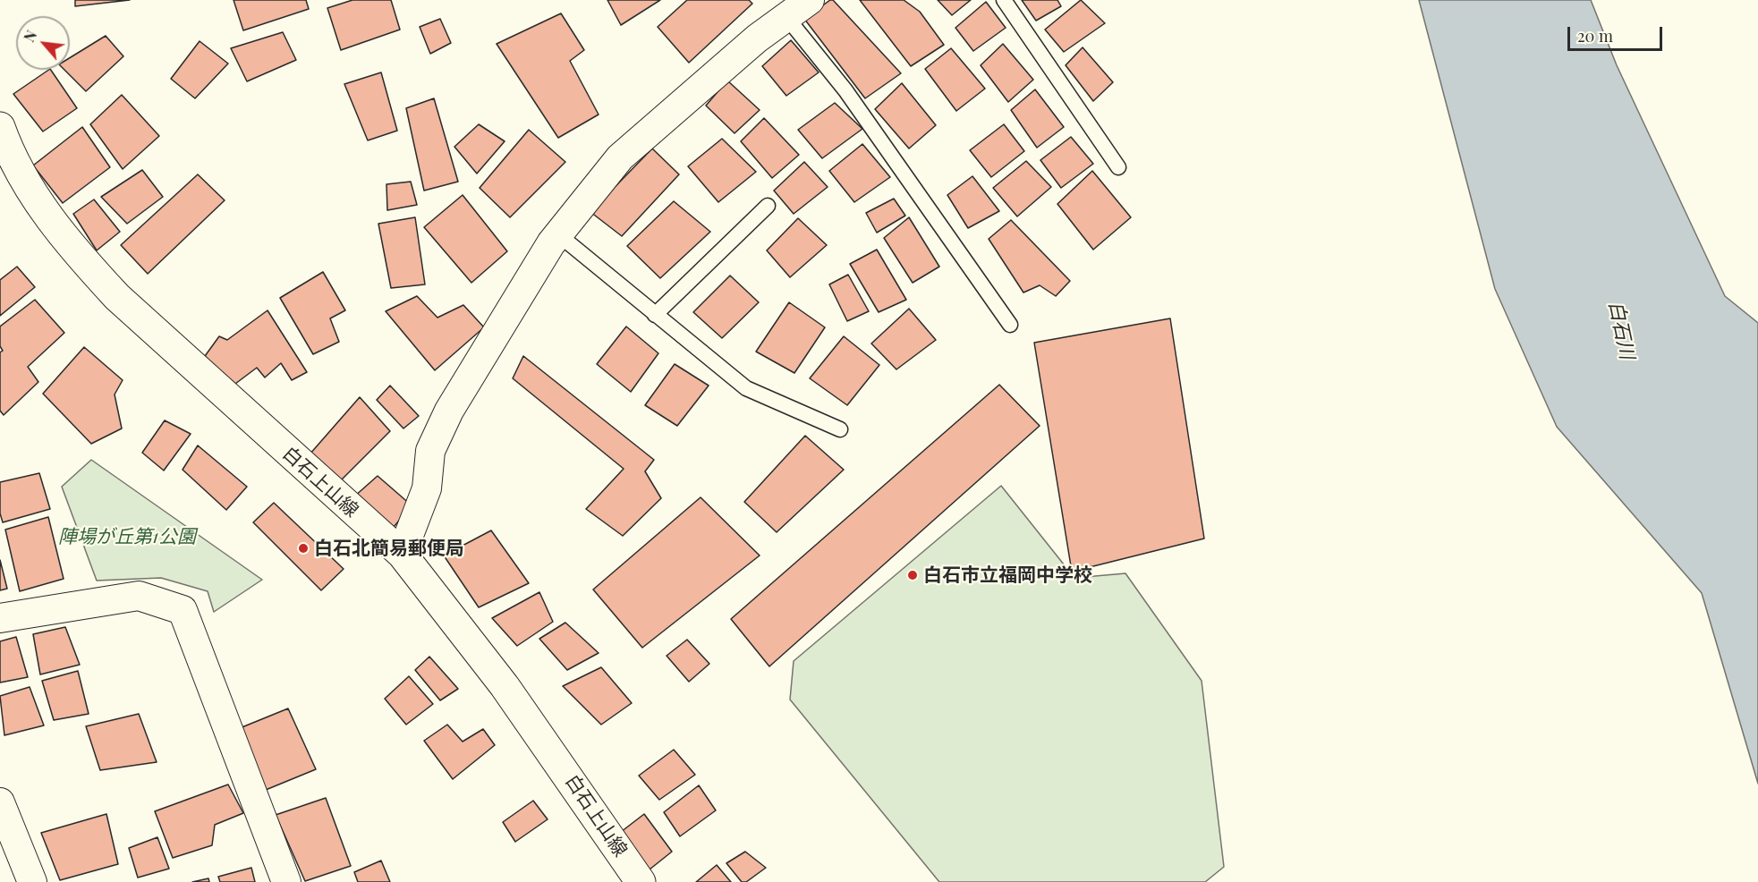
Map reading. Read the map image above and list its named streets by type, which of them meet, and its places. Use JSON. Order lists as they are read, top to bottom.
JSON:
{
  "streets": {
    "main road": ["白石上山線"]
  },
  "water": ["白石川"],
  "parks": ["陣場が丘第1公園"],
  "places": ["白石北簡易郵便局", "白石市立福岡中学校"],
  "scale_bar": "20 m",
  "north": "top left"
}
